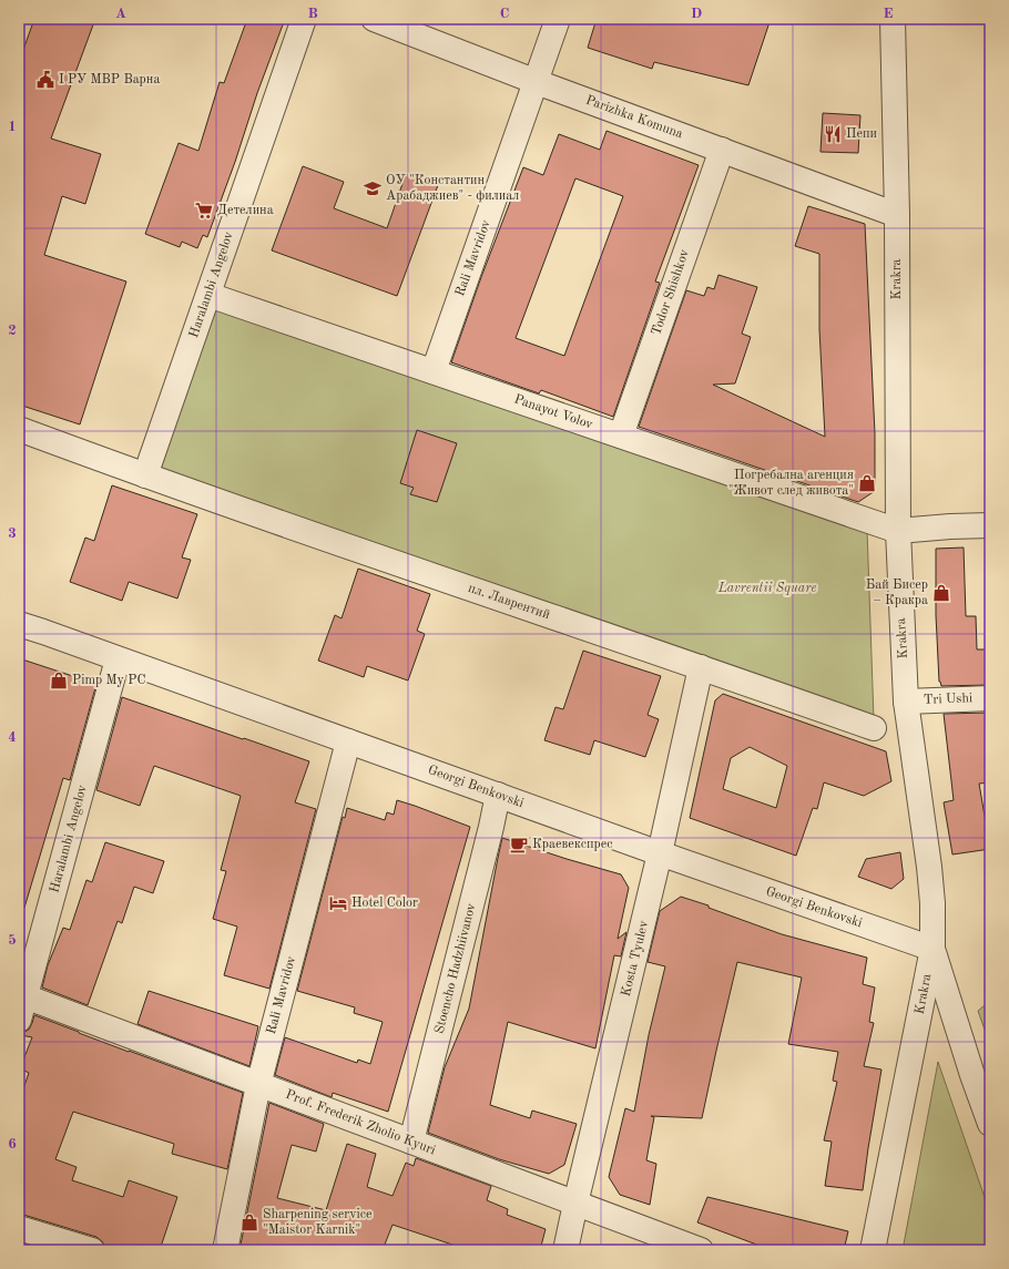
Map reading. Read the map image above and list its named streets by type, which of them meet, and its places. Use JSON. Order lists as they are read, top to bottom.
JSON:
{
  "streets": {
    "street": [
      "Parizhka Komuna",
      "Rali Mavridov",
      "Krakra",
      "Haralambi Angelov",
      "Todor Shishkov",
      "Panayot Volov",
      "пл. Лаврентий",
      "Tri Ushi",
      "Georgi Benkovski",
      "Kosta Tyulev",
      "Stoencho Hadzhiivanov",
      "Prof. Frederik Zholio Kyuri"
    ]
  },
  "crossings": [
    ["Parizhka Komuna", "Rali Mavridov"],
    ["Parizhka Komuna", "Krakra"],
    ["Parizhka Komuna", "Todor Shishkov"],
    ["Rali Mavridov", "Panayot Volov"],
    ["Rali Mavridov", "Georgi Benkovski"],
    ["Rali Mavridov", "Prof. Frederik Zholio Kyuri"],
    ["Krakra", "Panayot Volov"],
    ["Krakra", "Tri Ushi"],
    ["Krakra", "Georgi Benkovski"],
    ["Haralambi Angelov", "Panayot Volov"],
    ["Haralambi Angelov", "пл. Лаврентий"],
    ["Haralambi Angelov", "Georgi Benkovski"],
    ["Haralambi Angelov", "Prof. Frederik Zholio Kyuri"],
    ["Todor Shishkov", "Panayot Volov"],
    ["пл. Лаврентий", "Kosta Tyulev"],
    ["Georgi Benkovski", "Kosta Tyulev"],
    ["Georgi Benkovski", "Stoencho Hadzhiivanov"],
    ["Kosta Tyulev", "Prof. Frederik Zholio Kyuri"],
    ["Stoencho Hadzhiivanov", "Prof. Frederik Zholio Kyuri"]
  ],
  "parks": ["Lavrentii Square"],
  "places": {
    "public building": ["I РУ МВР Варна"],
    "restaurant": ["Пепи"],
    "school or university": ["ОУ \"Константин Арабаджиев\" - филиал"],
    "supermarket": ["Детелина"],
    "shop": [
      "Погребална агенция \"Живот след живота\"",
      "Бай Бисер – Кракра",
      "Pimp My PC",
      "Sharpening service \"Maistor Karnik\""
    ],
    "cafe": ["Краевекспрес"],
    "hotel": ["Hotel Color"]
  },
  "grid": {
    "columns": [
      "A",
      "B",
      "C",
      "D",
      "E"
    ],
    "rows": [
      "1",
      "2",
      "3",
      "4",
      "5",
      "6"
    ]
  }
}
